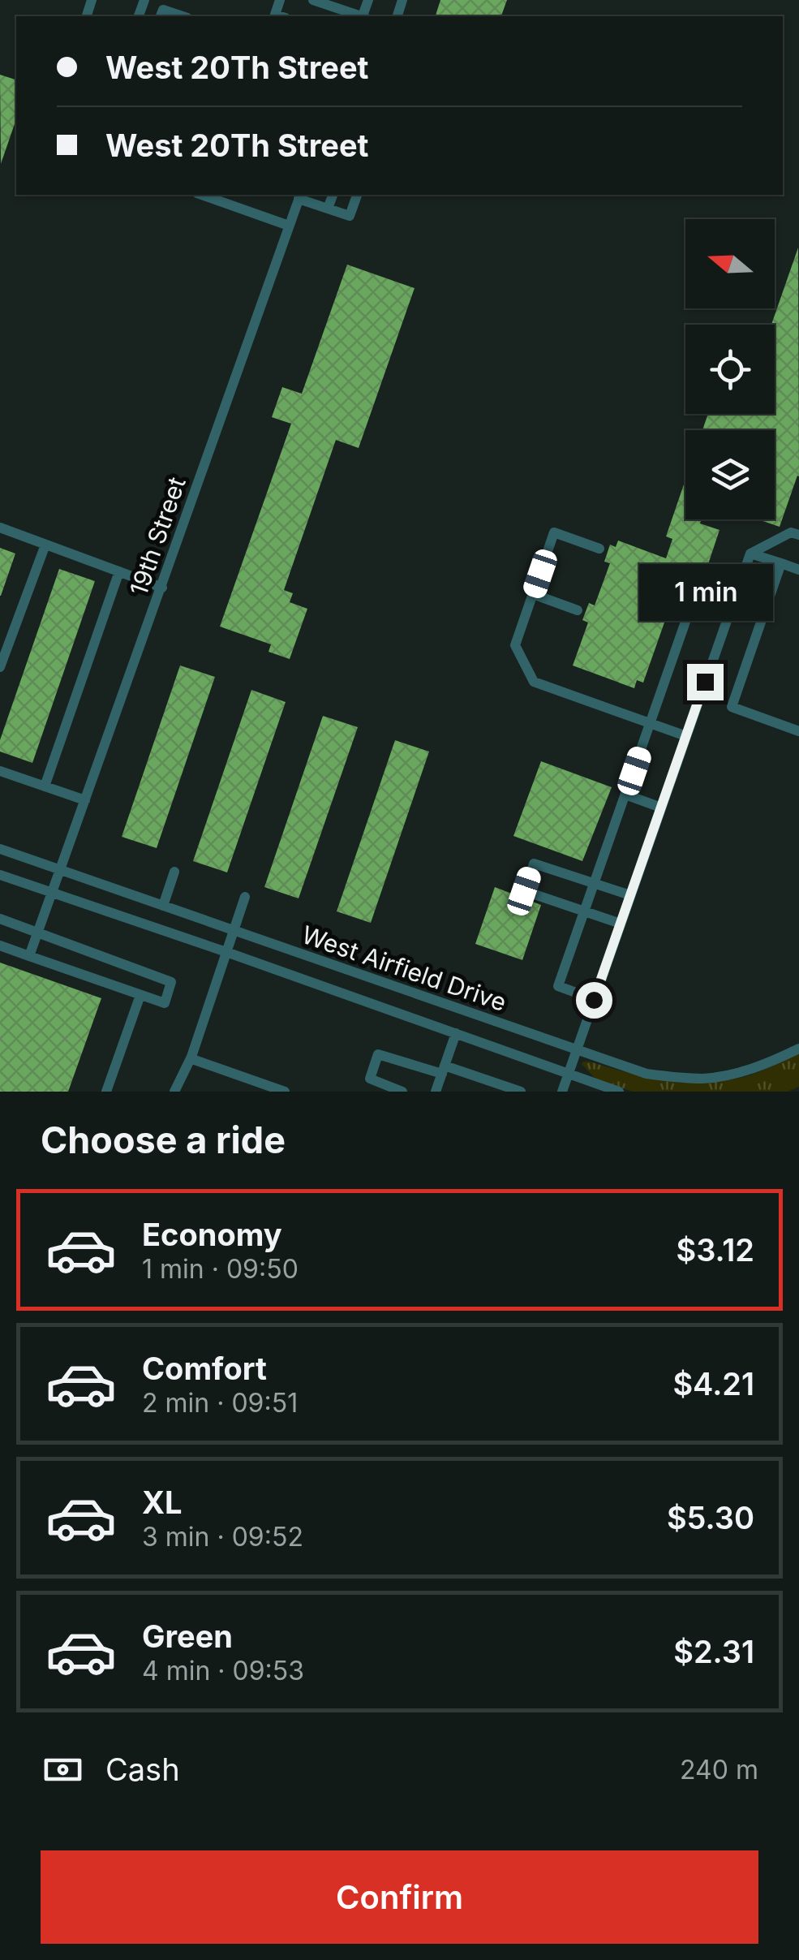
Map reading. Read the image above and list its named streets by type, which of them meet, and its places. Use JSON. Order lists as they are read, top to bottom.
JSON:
{
  "streets": {
    "street": ["19th Street", "West Airfield Drive"]
  },
  "crossings": [
    ["19th Street", "West Airfield Drive"]
  ],
  "north": "left",
  "page": {
    "banner": ["West 20Th Street", "West 20Th Street"],
    "bubble": "1 min",
    "heading": "Choose a ride",
    "list": [
      {
        "name": "Economy",
        "note": "1 min · 09:50",
        "value": "$3.12"
      },
      {
        "name": "Comfort",
        "note": "2 min · 09:51",
        "value": "$4.21"
      },
      {
        "name": "XL",
        "note": "3 min · 09:52",
        "value": "$5.30"
      },
      {
        "name": "Green",
        "note": "4 min · 09:53",
        "value": "$2.31"
      }
    ],
    "pay": ["Cash", "240 m"],
    "buttons": "Confirm"
  }
}
